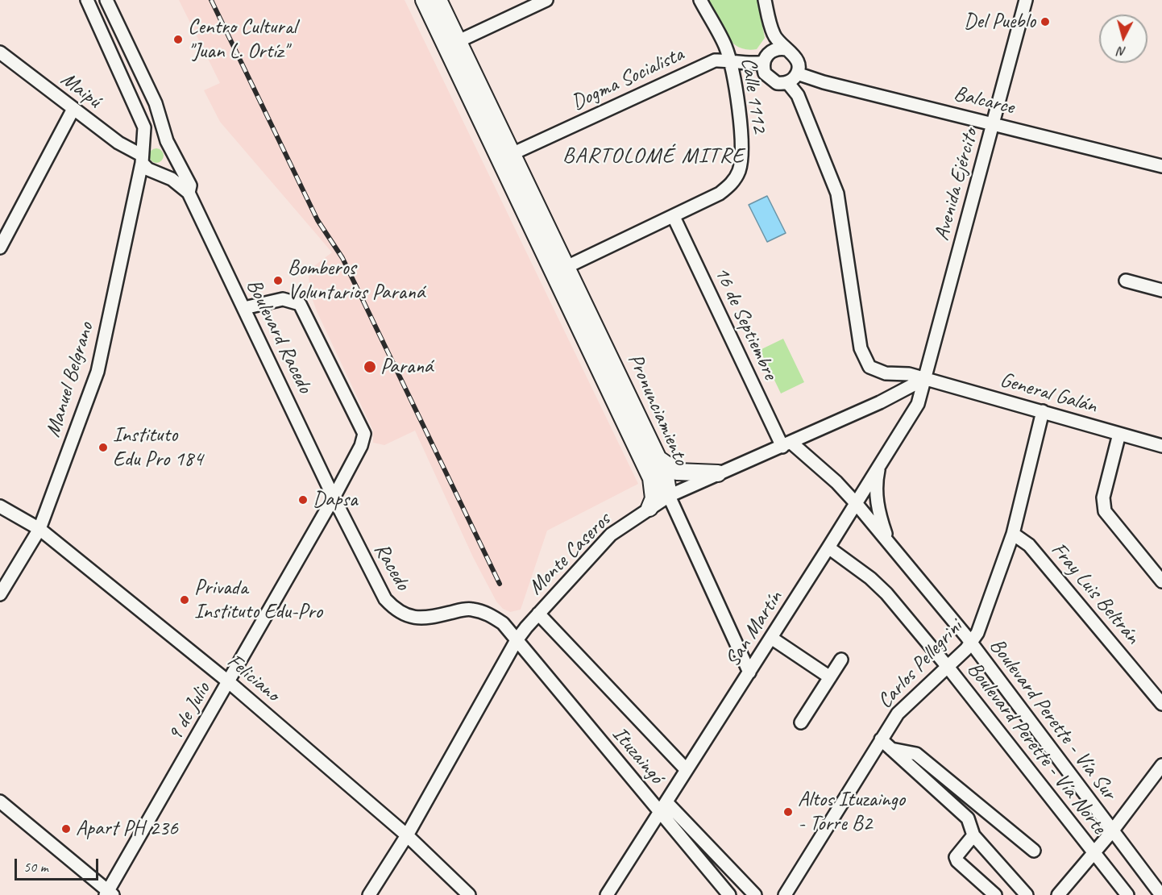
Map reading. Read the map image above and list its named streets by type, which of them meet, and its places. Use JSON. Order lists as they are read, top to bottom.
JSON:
{
  "streets": {
    "main road": ["Pronunciamiento"],
    "street": [
      "Dogma Socialista",
      "Maipú",
      "Calle 1112",
      "Balcarce",
      "Avenida Ejército",
      "16 de Septiembre",
      "Boulevard Racedo",
      "Manuel Belgrano",
      "General Galán",
      "Monte Caseros",
      "Racedo",
      "Fray Luis Beltrán",
      "San Martín",
      "Carlos Pellegrini",
      "Feliciano",
      "9 de Julio",
      "Boulevard Perette - Vía Sur",
      "Boulevard Perette - Vía Norte",
      "Ituzaingó"
    ]
  },
  "crossings": [
    ["Dogma Socialista", "Calle 1112"],
    ["Dogma Socialista", "Balcarce"],
    ["Dogma Socialista", "General Galán"],
    ["Dogma Socialista", "Pronunciamiento"],
    ["Maipú", "Boulevard Racedo"],
    ["Maipú", "Manuel Belgrano"],
    ["Calle 1112", "16 de Septiembre"],
    ["Balcarce", "Avenida Ejército"],
    ["Balcarce", "General Galán"],
    ["Avenida Ejército", "General Galán"],
    ["Avenida Ejército", "Monte Caseros"],
    ["Avenida Ejército", "San Martín"],
    ["16 de Septiembre", "Monte Caseros"],
    ["16 de Septiembre", "Boulevard Perette - Vía Sur"],
    ["Boulevard Racedo", "Manuel Belgrano"],
    ["Boulevard Racedo", "Racedo"],
    ["Boulevard Racedo", "9 de Julio"],
    ["Manuel Belgrano", "Feliciano"],
    ["General Galán", "Monte Caseros"],
    ["General Galán", "San Martín"],
    ["General Galán", "Carlos Pellegrini"],
    ["Pronunciamiento", "Monte Caseros"],
    ["Monte Caseros", "Racedo"],
    ["Monte Caseros", "San Martín"],
    ["Monte Caseros", "Feliciano"],
    ["Monte Caseros", "Boulevard Perette - Vía Sur"],
    ["Monte Caseros", "Ituzaingó"],
    ["Racedo", "9 de Julio"],
    ["Racedo", "Ituzaingó"],
    ["Fray Luis Beltrán", "Carlos Pellegrini"],
    ["San Martín", "Boulevard Perette - Vía Sur"],
    ["San Martín", "Boulevard Perette - Vía Norte"],
    ["San Martín", "Ituzaingó"],
    ["Carlos Pellegrini", "Boulevard Perette - Vía Sur"],
    ["Carlos Pellegrini", "Boulevard Perette - Vía Norte"],
    ["Feliciano", "9 de Julio"]
  ],
  "districts": ["BARTOLOMÉ MITRE"],
  "places": [
    "Del Pueblo",
    "Centro Cultural \"Juan L. Ortíz\"",
    "Bomberos Voluntarios Paraná",
    "Paraná",
    "Instituto Edu Pro 184",
    "Dapsa",
    "Privada Instituto Edu-Pro",
    "Altos Ituzaingo - Torre B2",
    "Apart PH 236"
  ],
  "scale_bar": "50 m",
  "north": "bottom"
}
